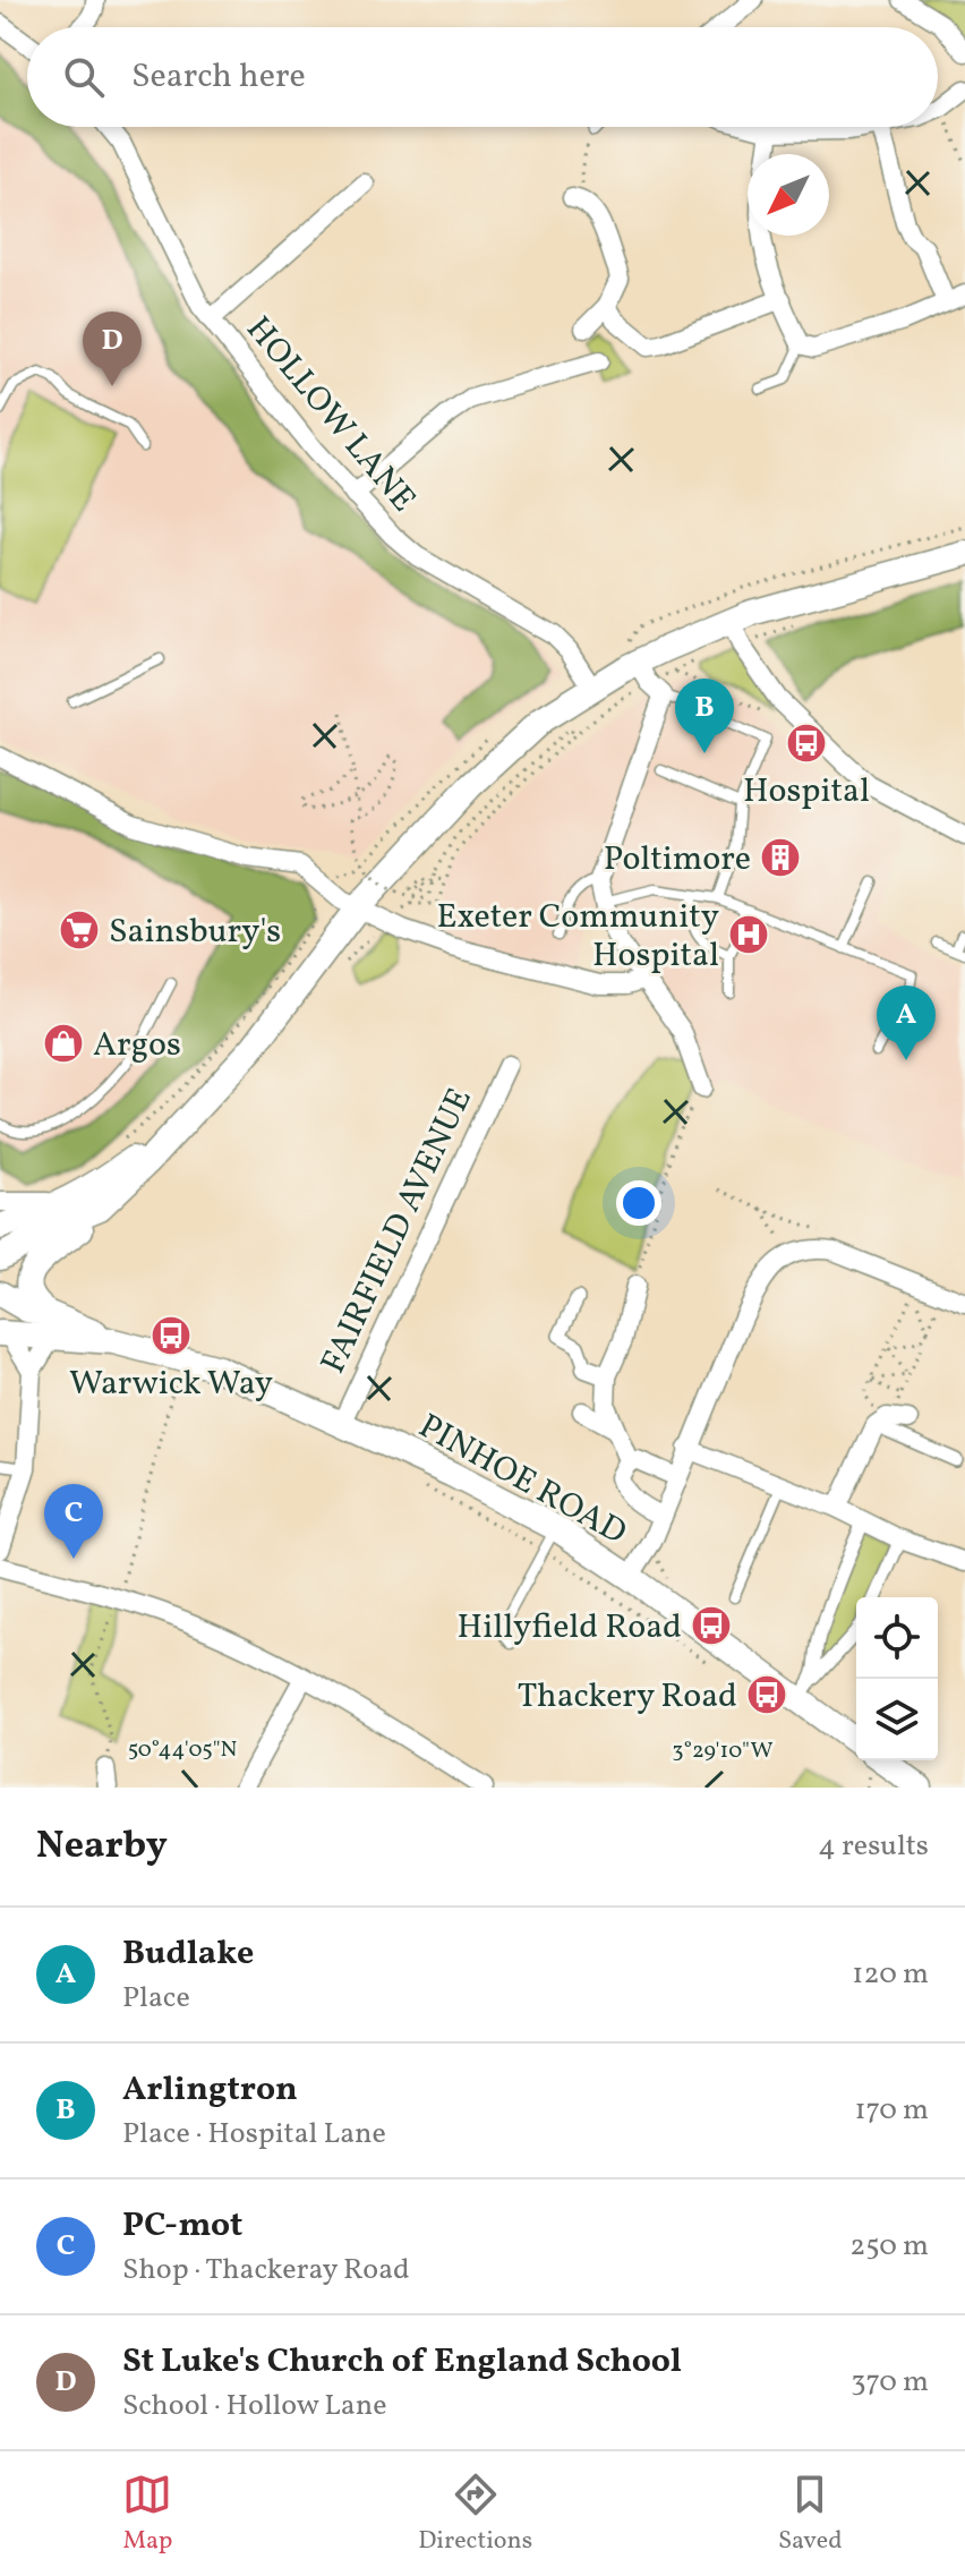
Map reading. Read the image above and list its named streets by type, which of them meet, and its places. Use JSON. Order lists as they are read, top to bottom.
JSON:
{
  "streets": {
    "main road": ["PINHOE ROAD"],
    "street": ["HOLLOW LANE", "FAIRFIELD AVENUE"]
  },
  "crossings": [
    ["FAIRFIELD AVENUE", "PINHOE ROAD"]
  ],
  "places": {
    "bus stop": [
      "Hospital",
      "Warwick Way",
      "Hillyfield Road",
      "Thackery Road"
    ],
    "building": ["Poltimore"],
    "supermarket": ["Sainsbury's"],
    "hospital": ["Exeter Community Hospital"],
    "shop": ["Argos"]
  },
  "north": "bottom left",
  "page": {
    "search": "Search here",
    "pins": [
      "D",
      "B",
      "A",
      "C"
    ],
    "heading": ["Nearby", "4 results"],
    "list": [
      {
        "mark": "A",
        "name": "Budlake",
        "note": "Place",
        "value": "120 m"
      },
      {
        "mark": "B",
        "name": "Arlingtron",
        "note": "Place · Hospital Lane",
        "value": "170 m"
      },
      {
        "mark": "C",
        "name": "PC-mot",
        "note": "Shop · Thackeray Road",
        "value": "250 m"
      },
      {
        "mark": "D",
        "name": "St Luke's Church of England School",
        "note": "School · Hollow Lane",
        "value": "370 m"
      }
    ],
    "nav": ["Map", "Directions", "Saved"]
  },
  "coordinates": ["50°44'05\"N", "3°29'10\"W"]
}
